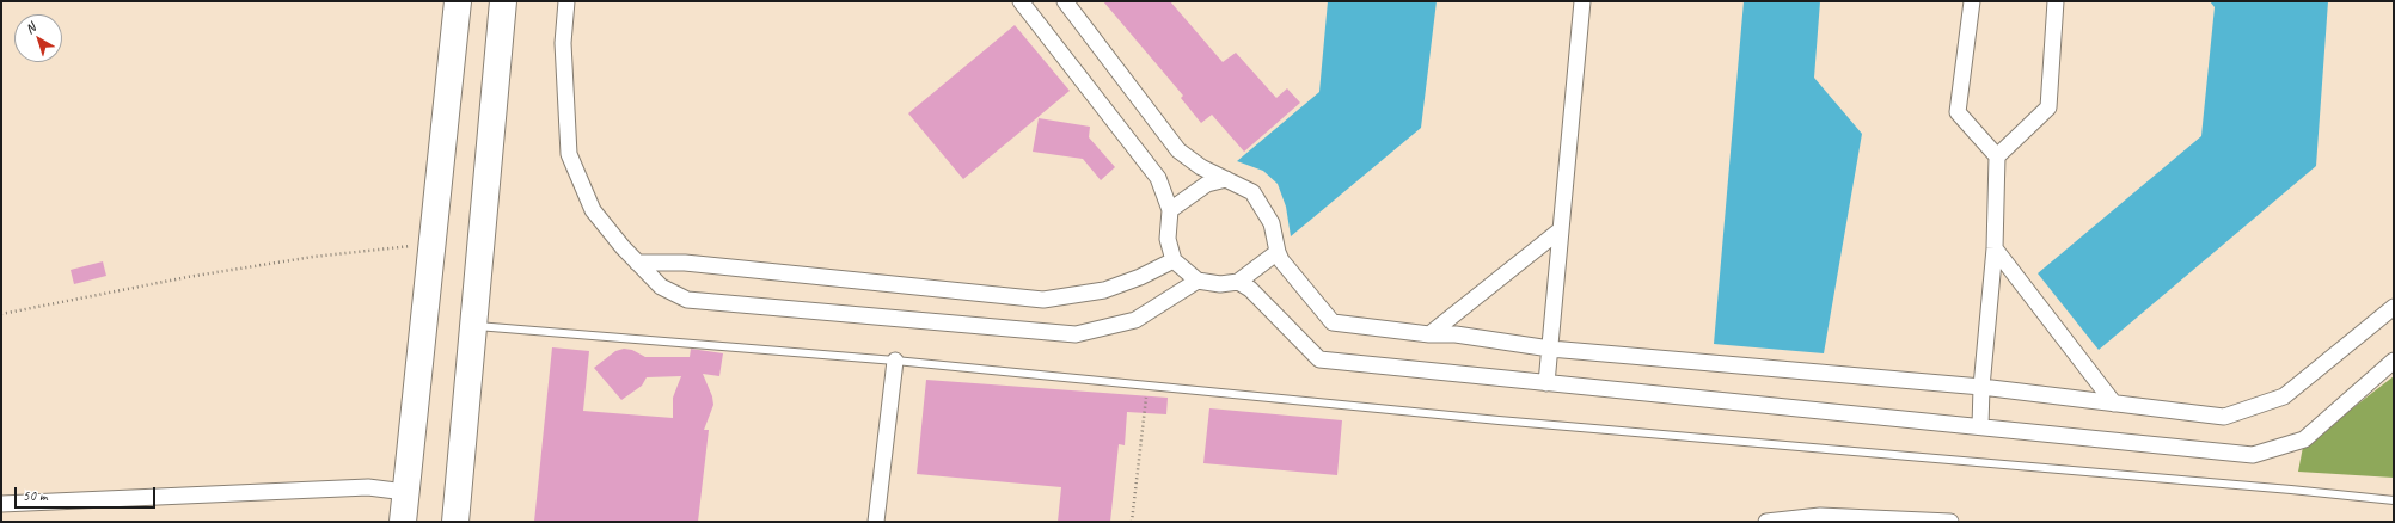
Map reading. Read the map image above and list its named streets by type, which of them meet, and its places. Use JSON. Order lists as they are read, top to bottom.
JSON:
{
  "scale_bar": "50 m",
  "north": "top left"
}
